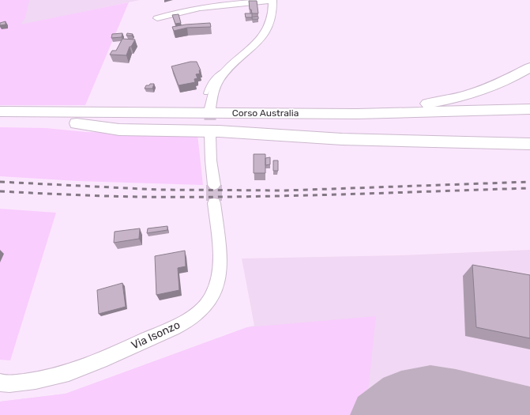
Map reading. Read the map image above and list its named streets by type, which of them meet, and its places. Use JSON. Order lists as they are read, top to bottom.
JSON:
{
  "streets": {
    "highway": ["Corso Australia"],
    "street": ["Via Isonzo"]
  }
}
